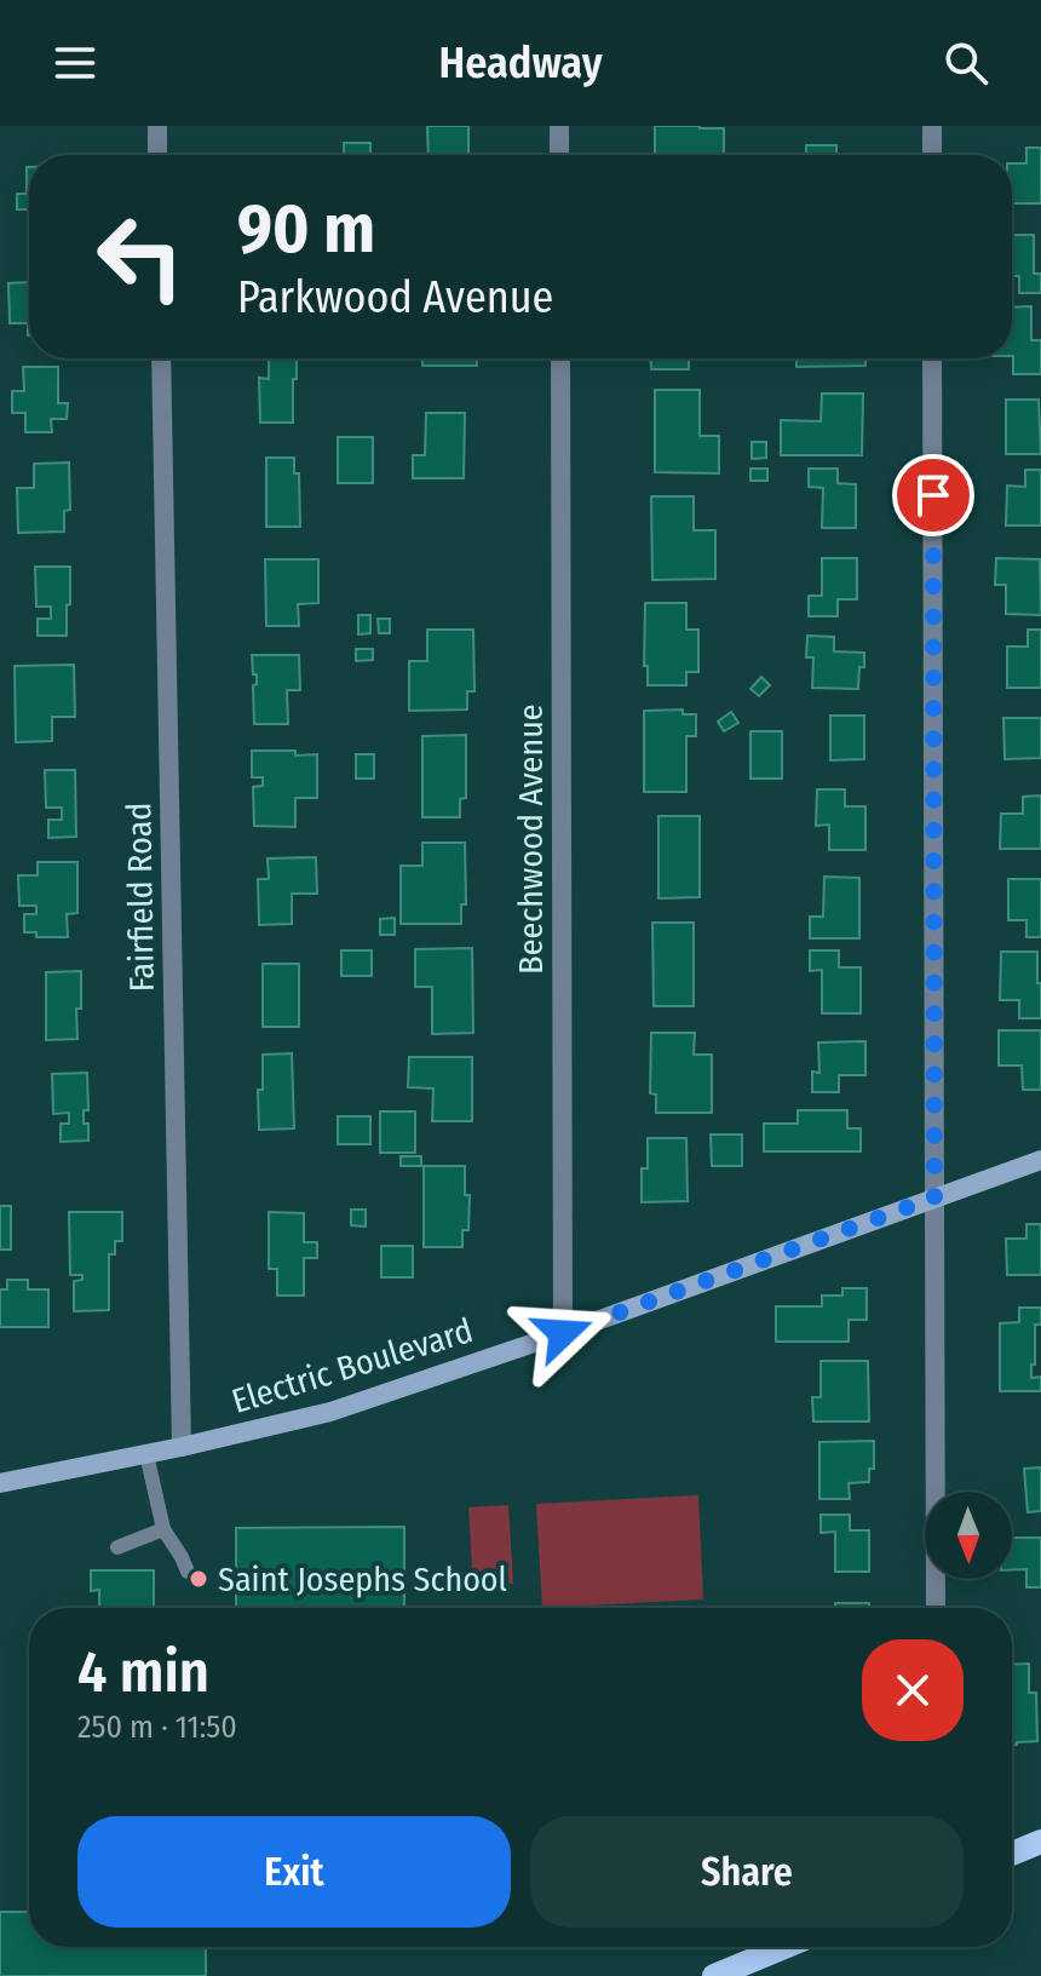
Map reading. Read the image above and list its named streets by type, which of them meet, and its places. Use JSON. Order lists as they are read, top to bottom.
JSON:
{
  "streets": {
    "street": ["Beechwood Avenue", "Fairfield Road", "Electric Boulevard"]
  },
  "crossings": [
    ["Beechwood Avenue", "Electric Boulevard"],
    ["Fairfield Road", "Electric Boulevard"]
  ],
  "places": ["Saint Josephs School"],
  "north": "bottom",
  "page": {
    "header": "Headway",
    "turn": ["90 m", "Parkwood Avenue"],
    "heading": ["4 min", "250 m · 11:50"],
    "buttons": ["Exit", "Share"]
  }
}
